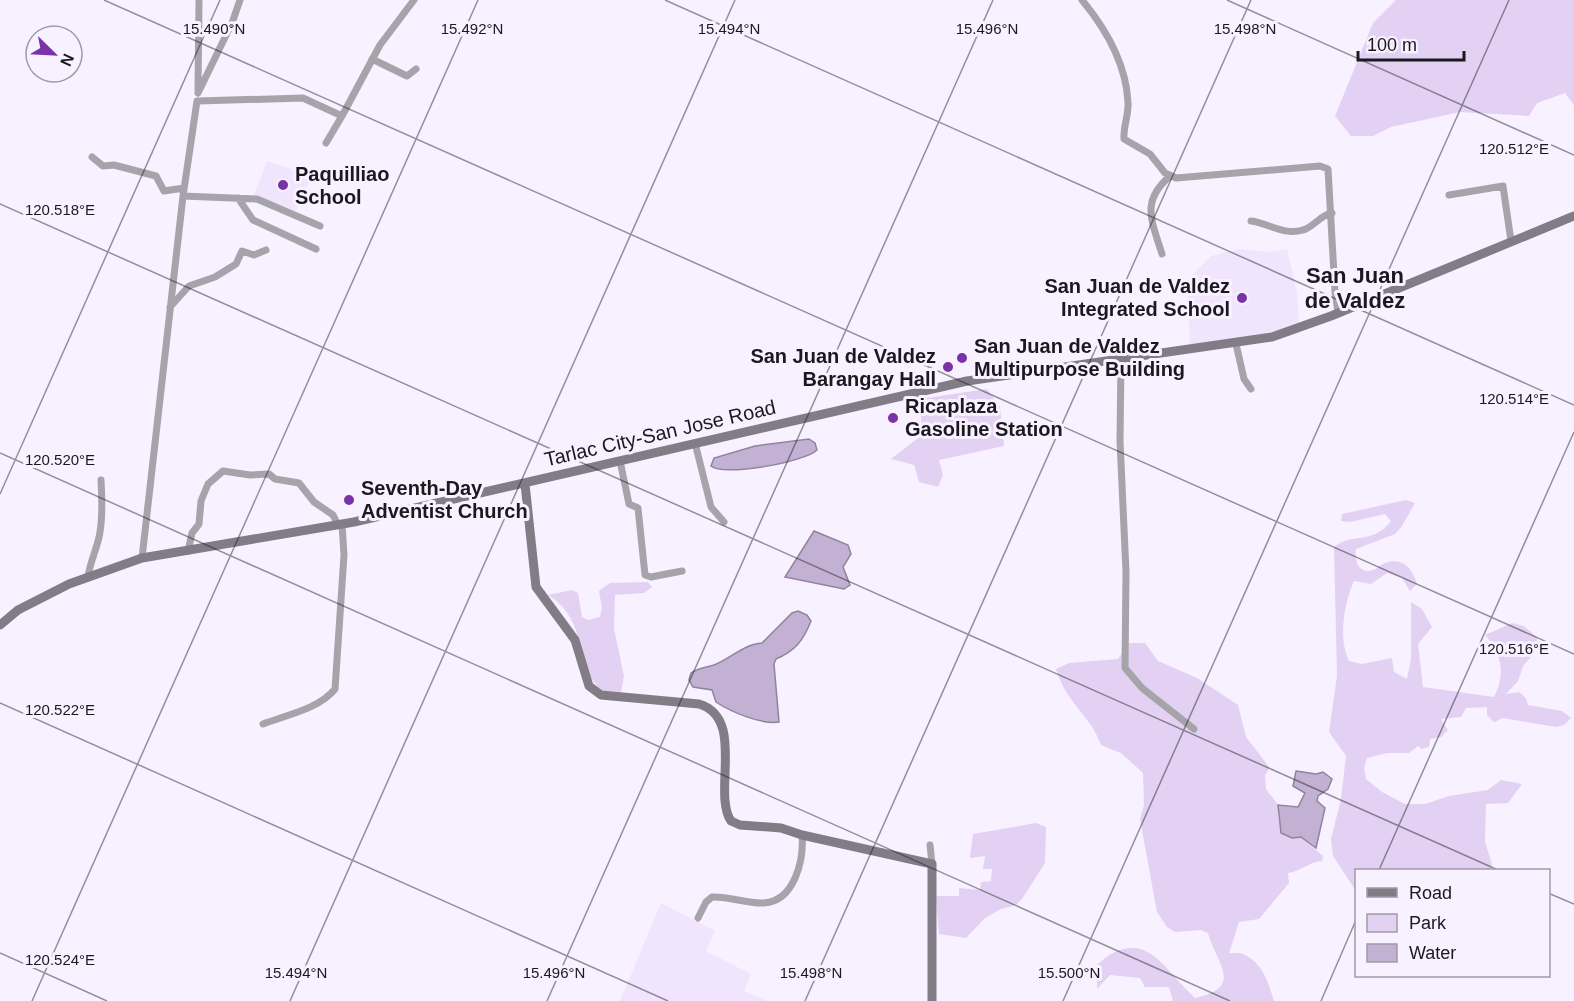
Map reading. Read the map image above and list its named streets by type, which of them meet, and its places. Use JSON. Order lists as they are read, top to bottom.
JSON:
{
  "streets": {
    "main road": ["Tarlac City-San Jose Road"]
  },
  "districts": ["San Juan de Valdez"],
  "places": [
    "Paquilliao School",
    "San Juan de Valdez Integrated School",
    "San Juan de Valdez Multipurpose Building",
    "San Juan de Valdez Barangay Hall",
    "Ricaplaza Gasoline Station",
    "Seventh-Day Adventist Church"
  ],
  "legend": ["Road", "Park", "Water"],
  "scale_bar": "100 m",
  "north": "bottom right",
  "coordinates": [
    "15.490°N",
    "15.492°N",
    "15.494°N",
    "15.496°N",
    "15.498°N",
    "120.512°E",
    "120.518°E",
    "120.514°E",
    "120.520°E",
    "120.516°E",
    "120.522°E",
    "120.524°E",
    "15.500°N"
  ]
}
